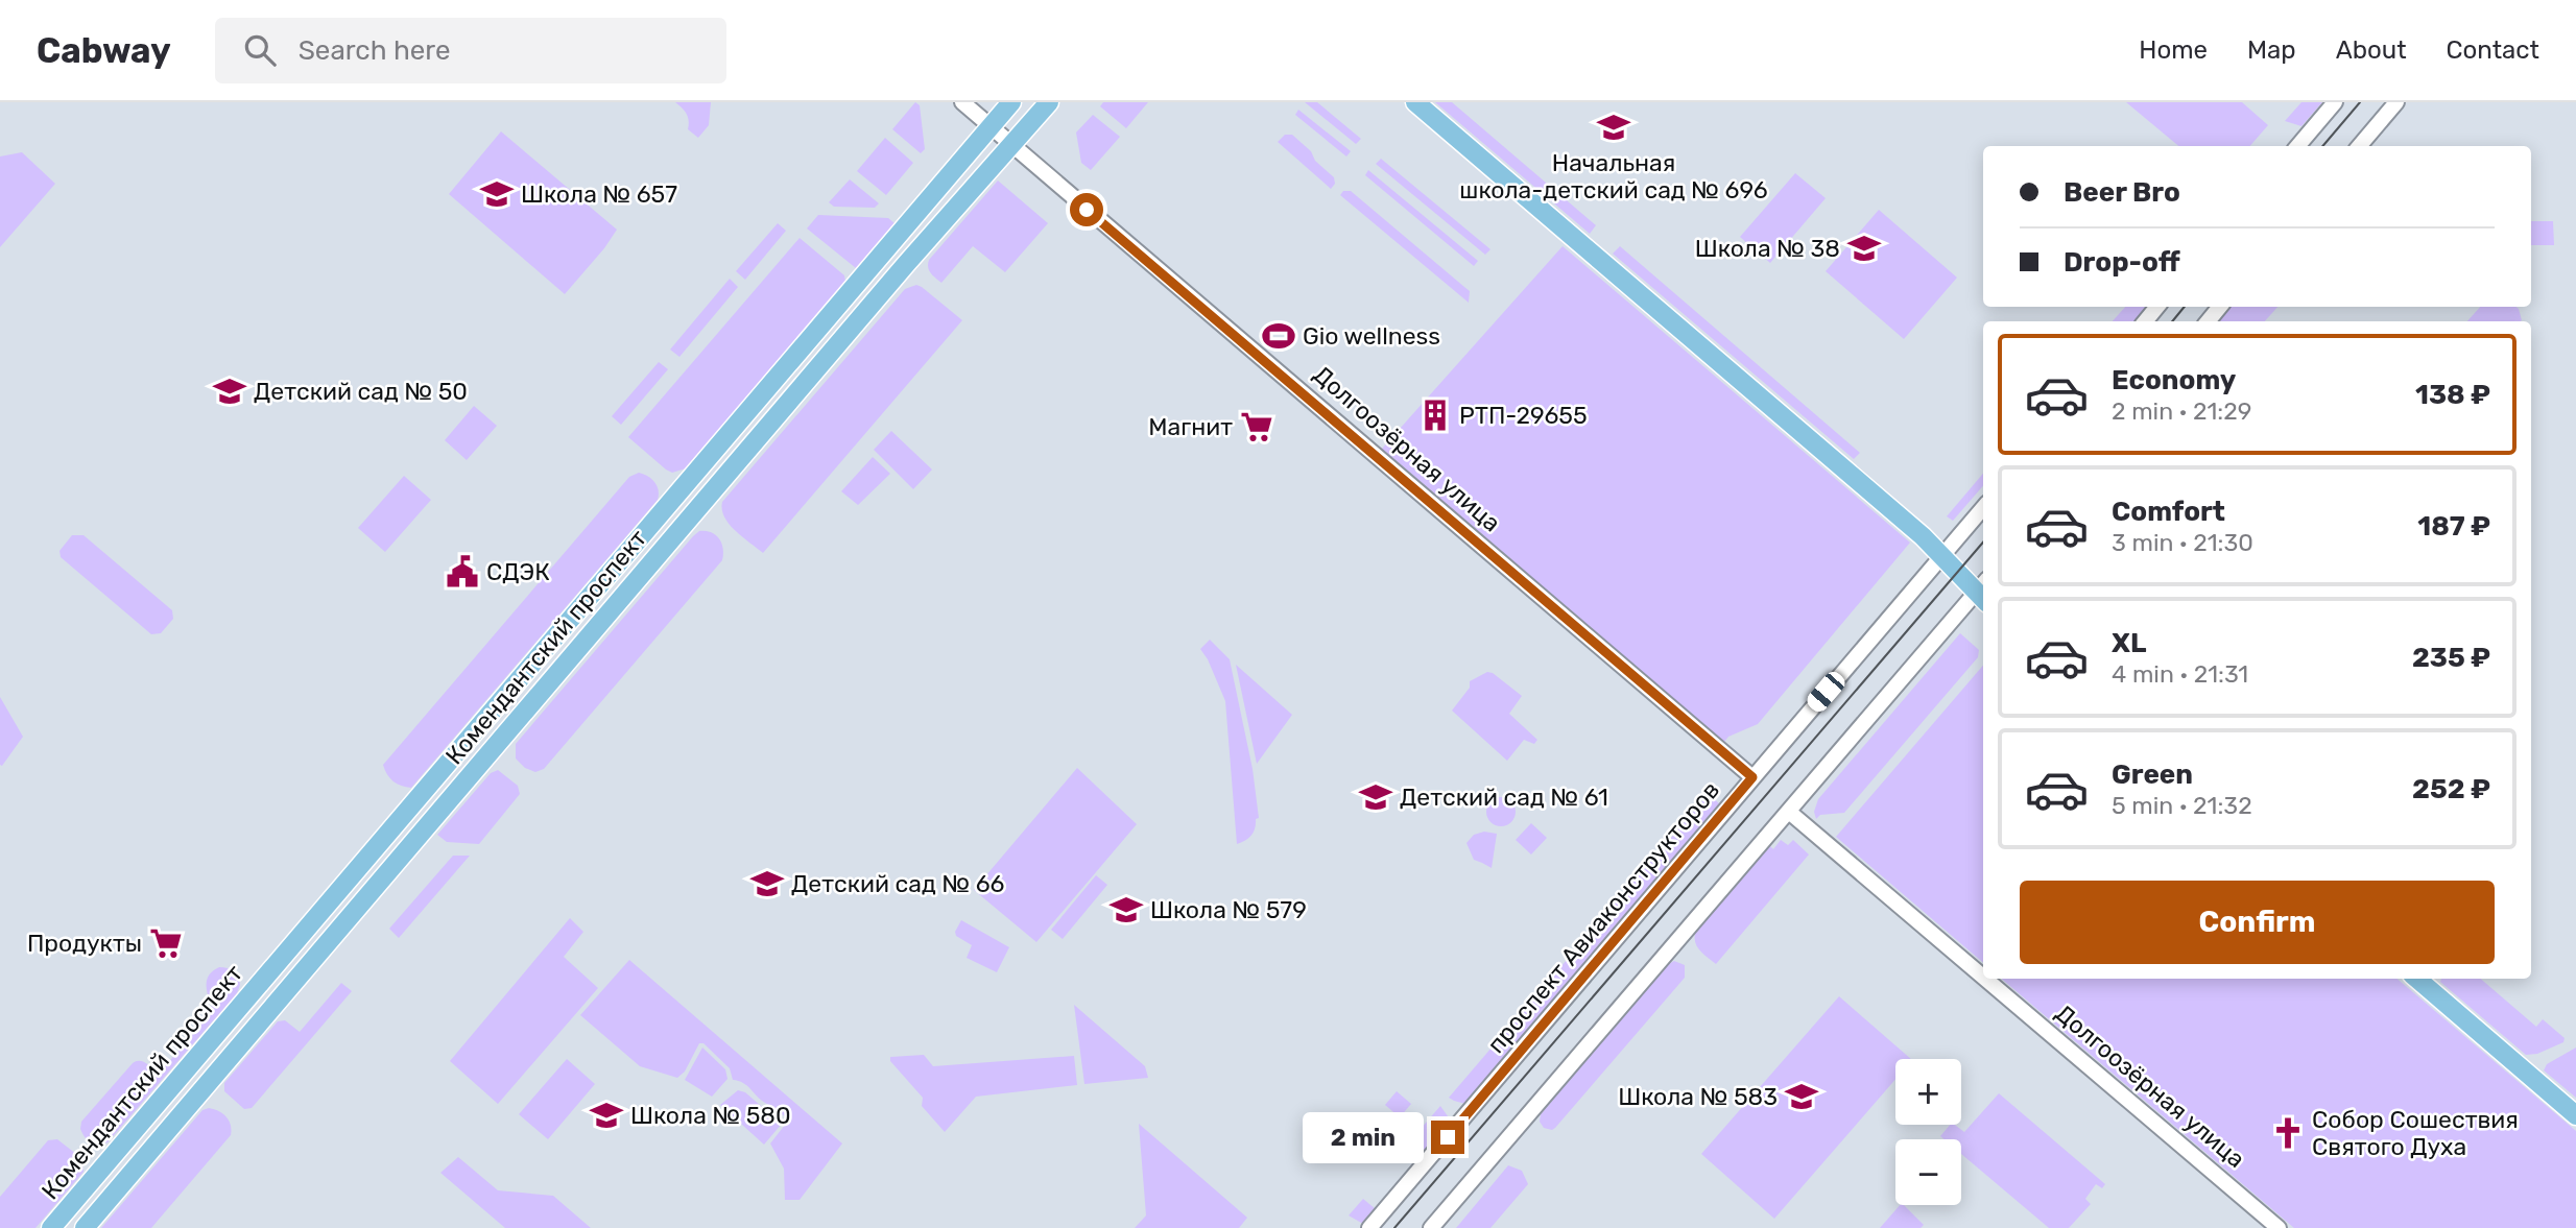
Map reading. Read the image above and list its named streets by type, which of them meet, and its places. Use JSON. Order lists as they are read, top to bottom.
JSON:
{
  "streets": {
    "main road": ["Комендантский проспект"],
    "street": ["Долгоозёрная улица", "проспект Авиаконструкторов"]
  },
  "crossings": [
    ["Долгоозёрная улица", "Комендантский проспект"],
    ["Долгоозёрная улица", "проспект Авиаконструкторов"]
  ],
  "places": {
    "school or university": [
      "Начальная школа-детский сад № 696",
      "Школа № 657",
      "Школа № 38",
      "Детский сад № 50",
      "Детский сад № 61",
      "Детский сад № 66",
      "Школа № 579",
      "Школа № 583",
      "Школа № 580"
    ],
    "sports": ["Gio wellness"],
    "building": ["РТП-29655"],
    "supermarket": ["Магнит", "Продукты"],
    "public building": ["СДЭК"],
    "church": ["Собор Сошествия Святого Духа"]
  },
  "page": {
    "header": "Cabway",
    "search": "Search here",
    "nav": [
      "Home",
      "Map",
      "About",
      "Contact"
    ],
    "banner": ["Beer Bro", "Drop-off"],
    "list": [
      {
        "name": "Economy",
        "note": "2 min · 21:29",
        "value": "138 ₽"
      },
      {
        "name": "Comfort",
        "note": "3 min · 21:30",
        "value": "187 ₽"
      },
      {
        "name": "XL",
        "note": "4 min · 21:31",
        "value": "235 ₽"
      },
      {
        "name": "Green",
        "note": "5 min · 21:32",
        "value": "252 ₽"
      }
    ],
    "buttons": "Confirm",
    "map_buttons": ["+", "−"],
    "bubble": "2 min"
  }
}
